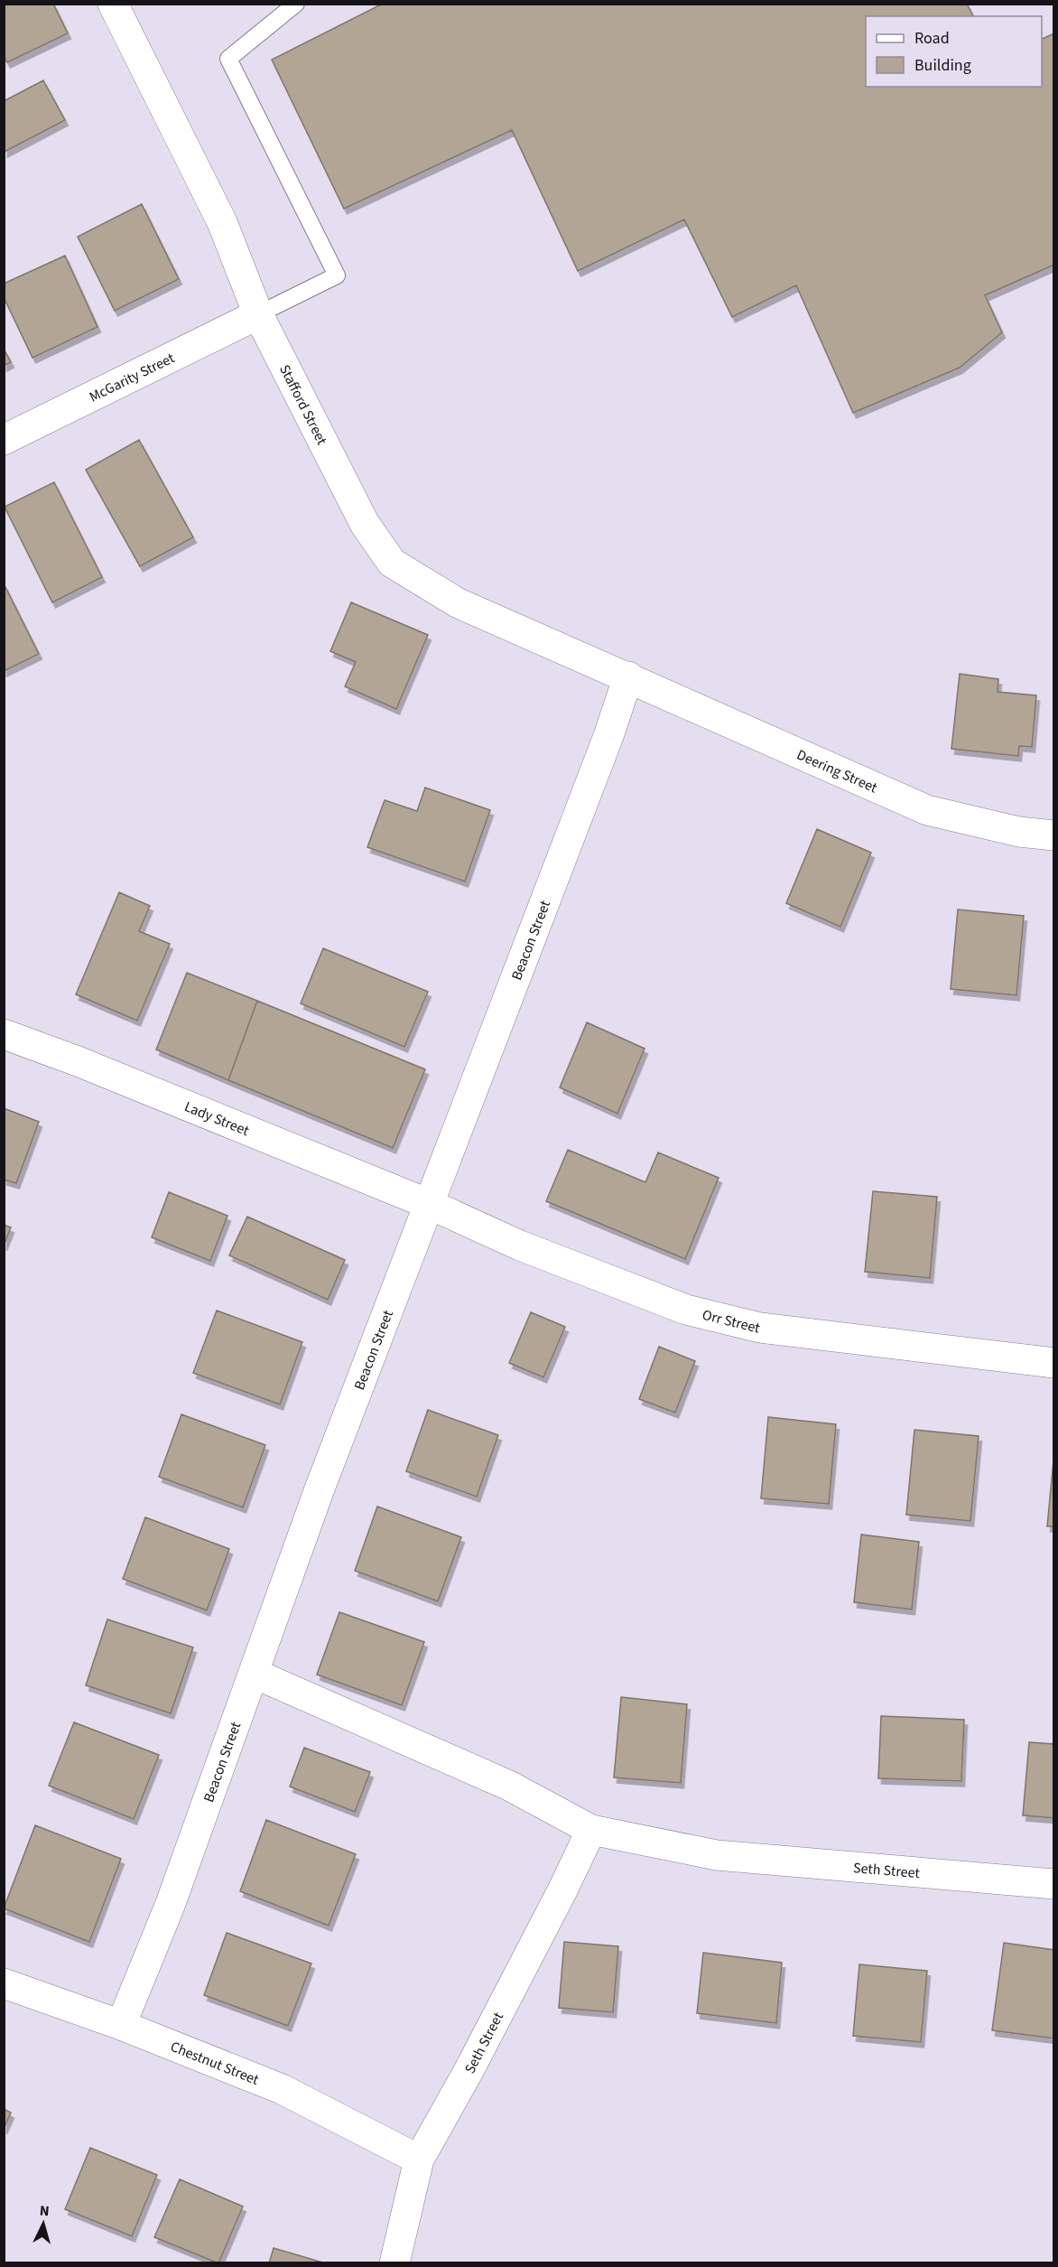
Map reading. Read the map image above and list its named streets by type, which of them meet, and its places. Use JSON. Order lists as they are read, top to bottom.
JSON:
{
  "streets": {
    "street": [
      "McGarity Street",
      "Stafford Street",
      "Deering Street",
      "Beacon Street",
      "Lady Street",
      "Orr Street",
      "Seth Street",
      "Chestnut Street"
    ]
  },
  "crossings": [
    ["McGarity Street", "Stafford Street"],
    ["Stafford Street", "Deering Street"],
    ["Stafford Street", "Beacon Street"],
    ["Deering Street", "Beacon Street"],
    ["Beacon Street", "Lady Street"],
    ["Beacon Street", "Orr Street"],
    ["Beacon Street", "Seth Street"],
    ["Beacon Street", "Chestnut Street"],
    ["Lady Street", "Orr Street"],
    ["Seth Street", "Chestnut Street"]
  ],
  "legend": ["Road", "Building"],
  "north": "top"
}
